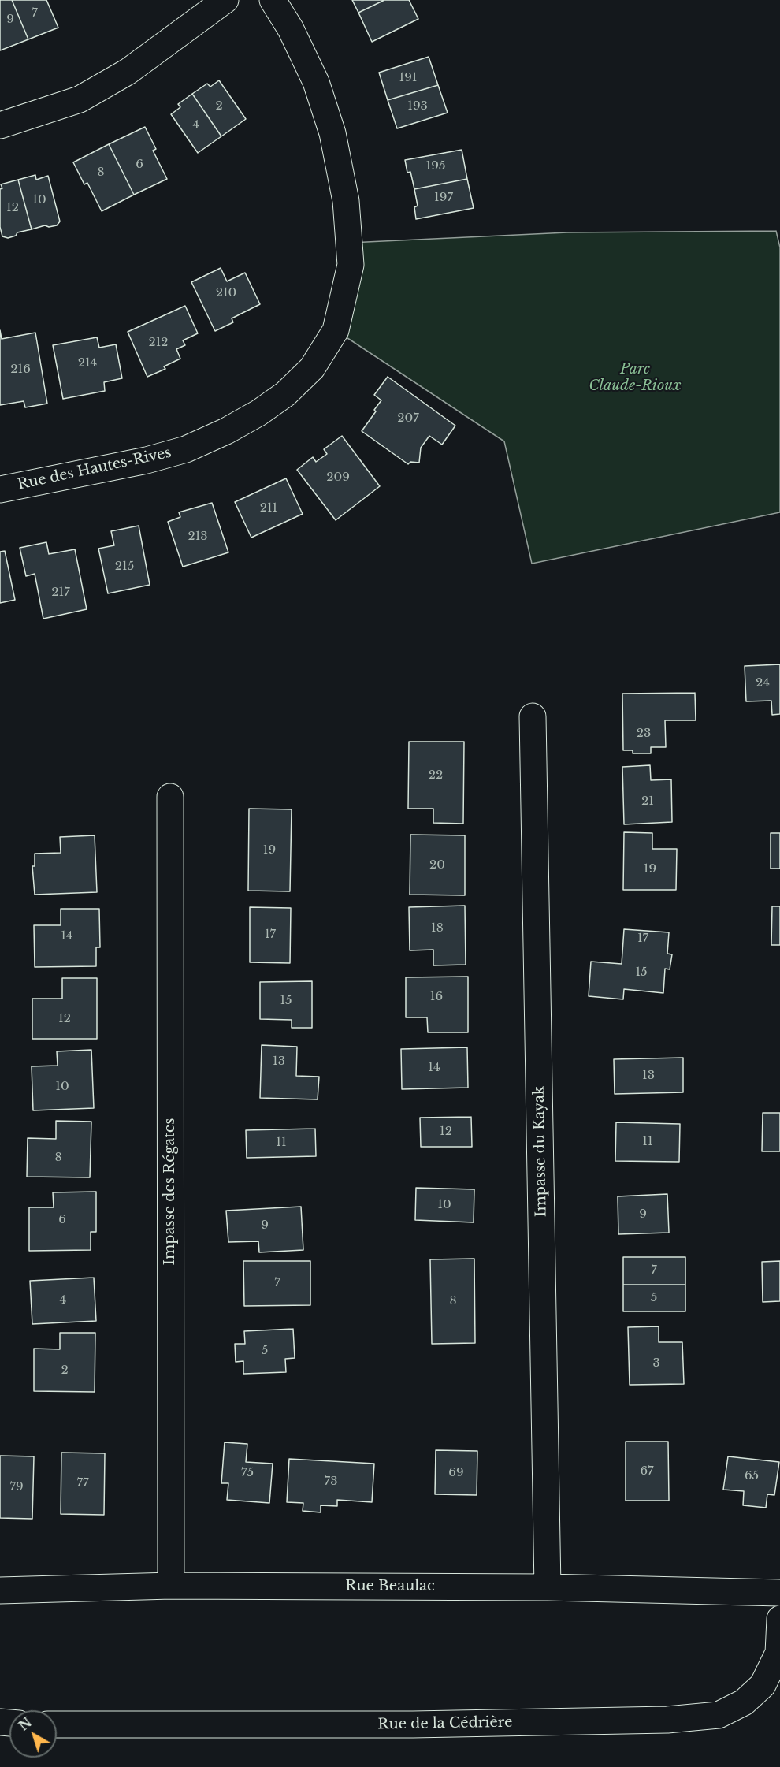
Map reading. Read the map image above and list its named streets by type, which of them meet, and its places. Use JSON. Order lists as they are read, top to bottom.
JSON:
{
  "streets": {
    "street": [
      "Rue des Hautes-Rives",
      "Impasse du Kayak",
      "Impasse des Régates",
      "Rue Beaulac",
      "Rue de la Cédrière"
    ]
  },
  "crossings": [
    ["Impasse du Kayak", "Rue Beaulac"],
    ["Impasse des Régates", "Rue Beaulac"]
  ],
  "parks": ["Parc Claude-Rioux"],
  "house_numbers": [
    "7",
    "9",
    "191",
    "2",
    "193",
    "4",
    "6",
    "195",
    "8",
    "197",
    "10",
    "12",
    "210",
    "212",
    "214",
    "216",
    "207",
    "209",
    "211",
    "213",
    "215",
    "217",
    "24",
    "23",
    "22",
    "21",
    "19",
    "20",
    "19",
    "18",
    "17",
    "14",
    "17",
    "15",
    "16",
    "15",
    "12",
    "13",
    "14",
    "13",
    "10",
    "12",
    "11",
    "11",
    "8",
    "10",
    "9",
    "6",
    "9",
    "7",
    "7",
    "5",
    "4",
    "8",
    "5",
    "3",
    "2",
    "67",
    "75",
    "69",
    "65",
    "73",
    "77",
    "79"
  ],
  "north": "top left"
}
